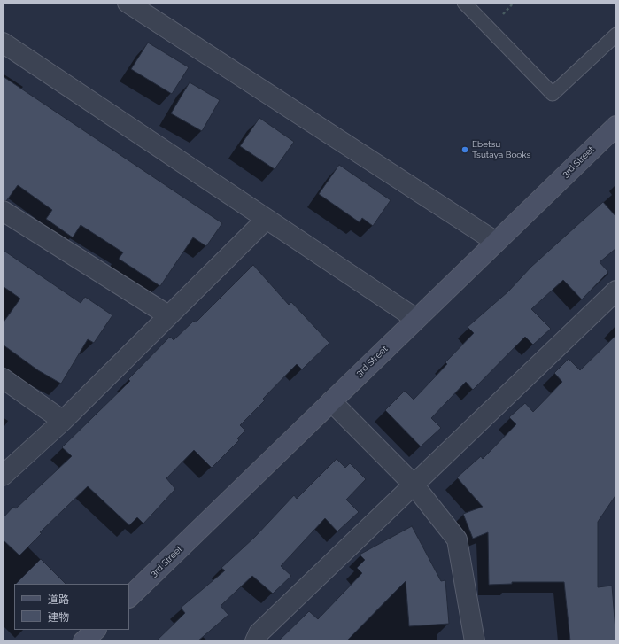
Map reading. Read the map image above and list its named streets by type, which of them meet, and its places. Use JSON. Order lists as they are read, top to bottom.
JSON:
{
  "streets": {
    "street": ["3rd Street"]
  },
  "places": ["Ebetsu Tsutaya Books"],
  "legend": ["道路", "建物"]
}
